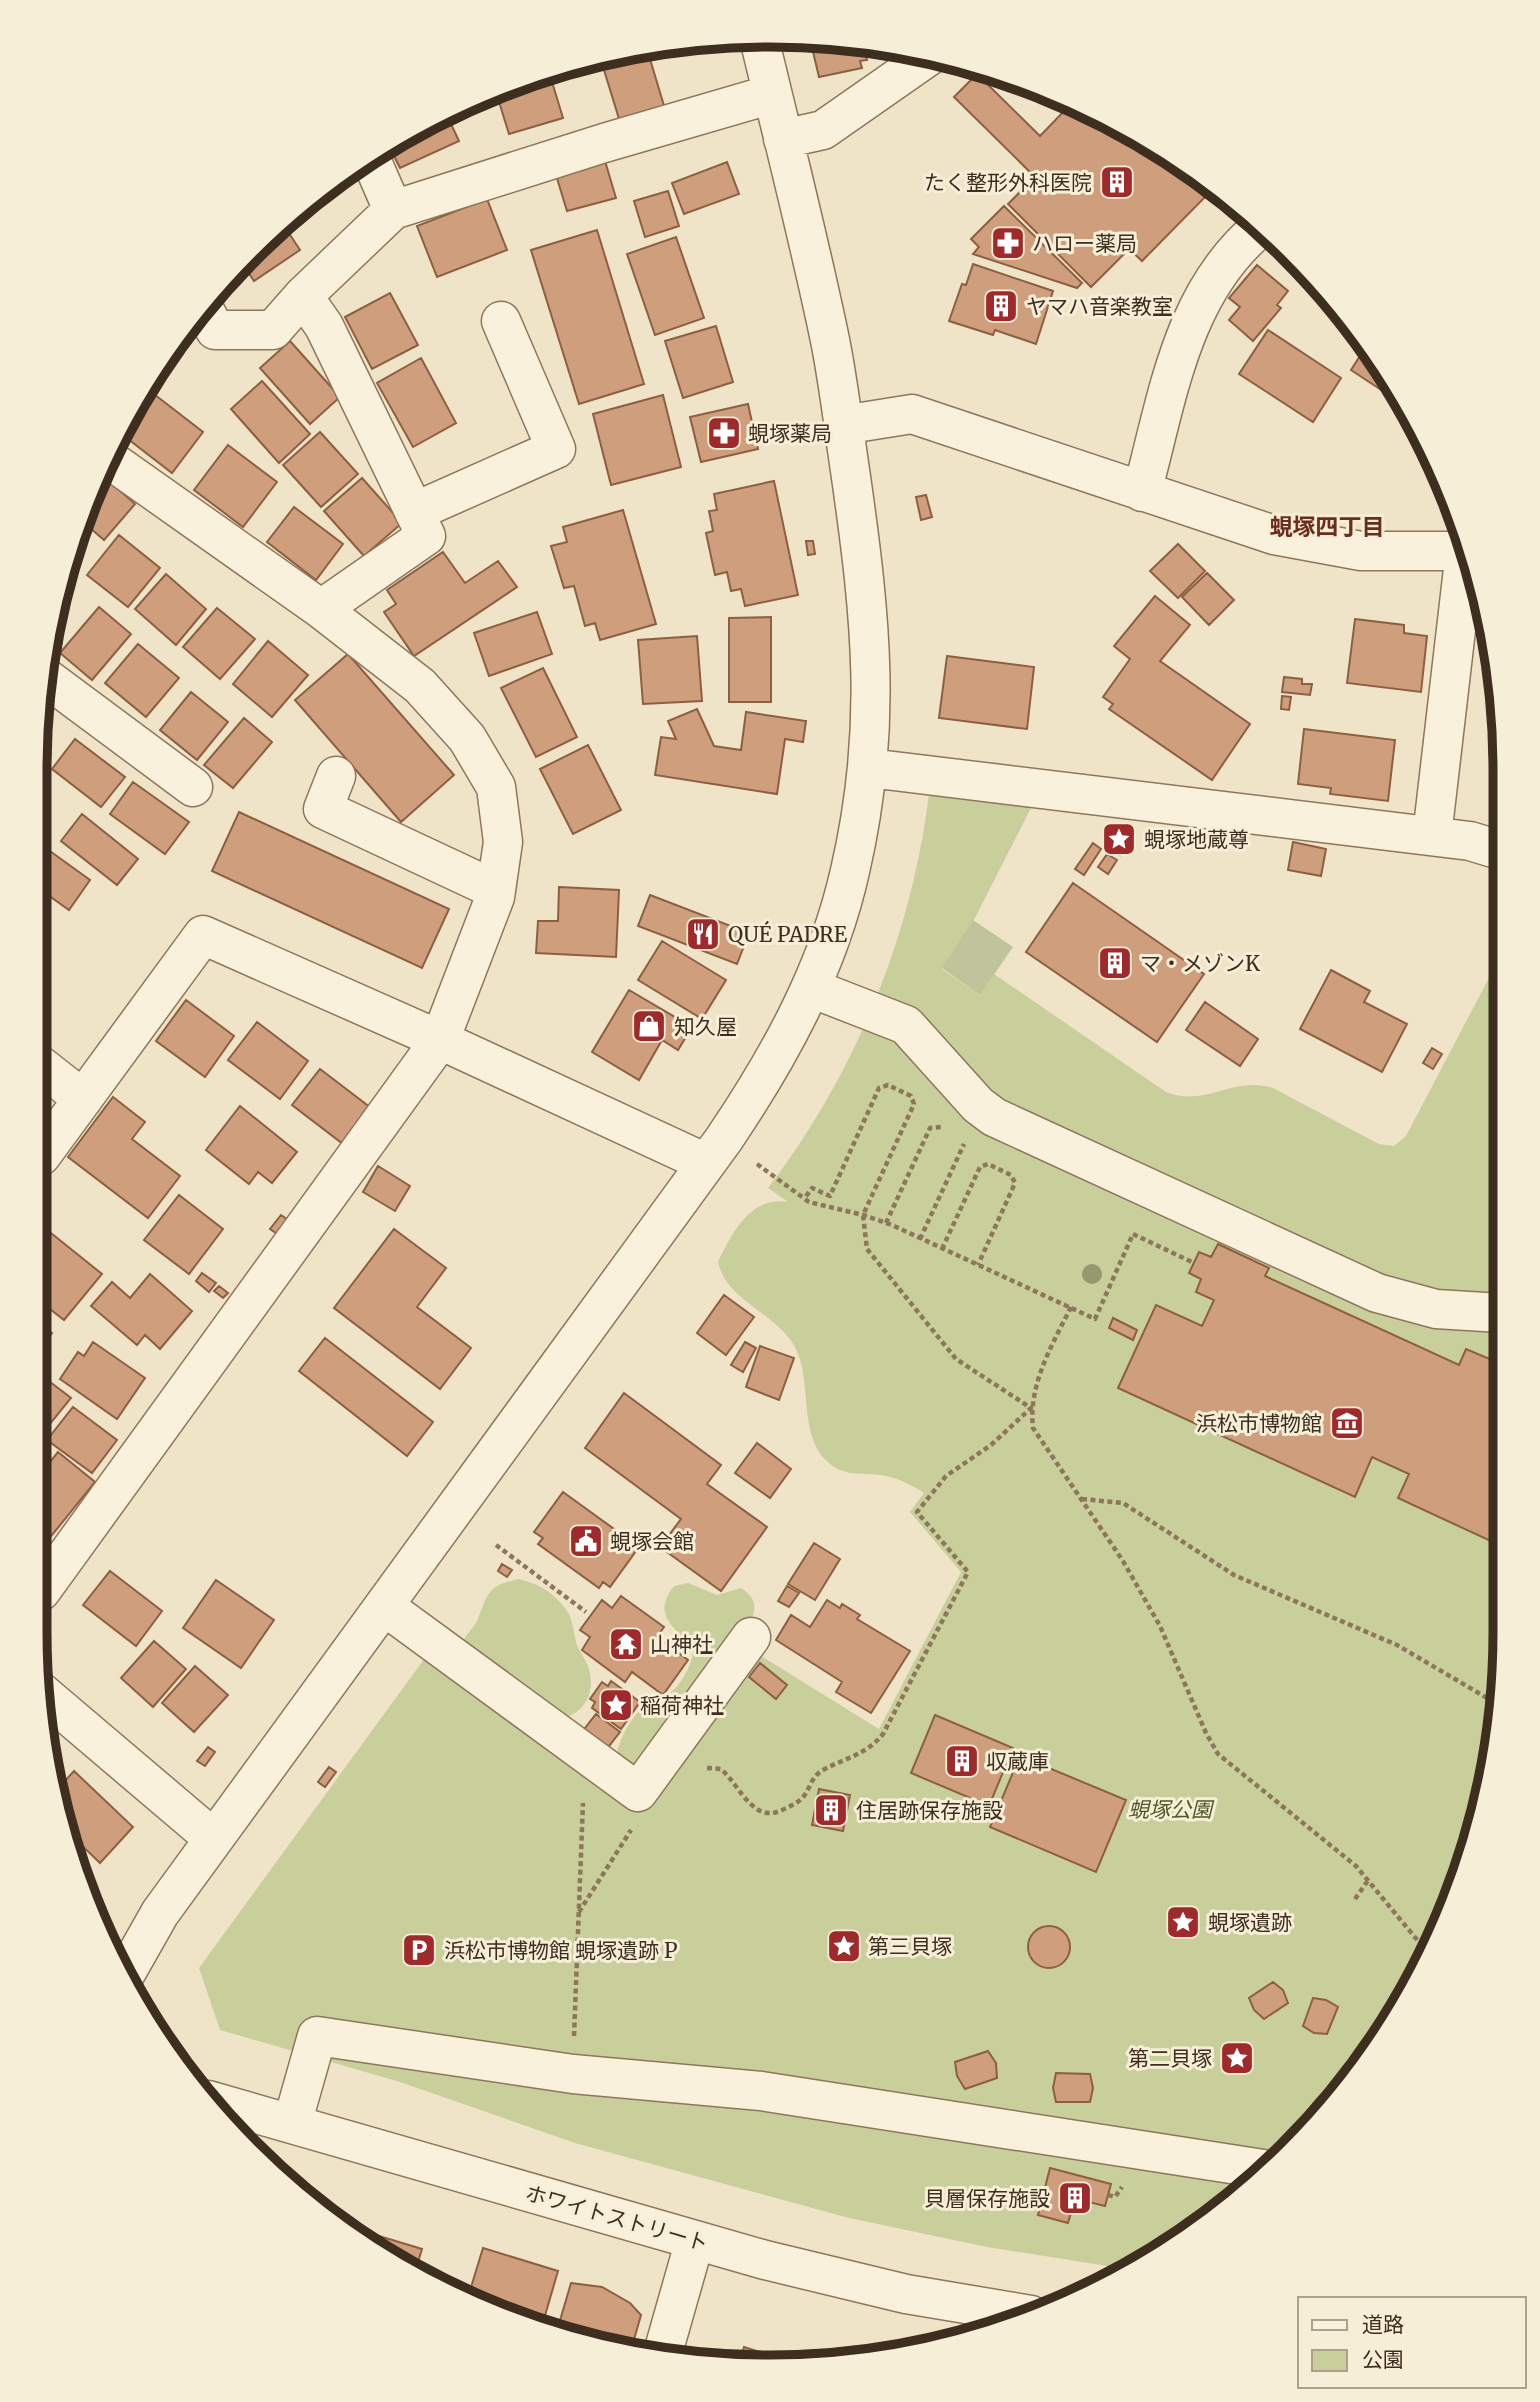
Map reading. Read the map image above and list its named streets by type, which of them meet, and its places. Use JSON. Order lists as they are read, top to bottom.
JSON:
{
  "streets": {
    "street": ["ホワイトストリート"]
  },
  "districts": ["蜆塚四丁目"],
  "parks": ["蜆塚公園"],
  "places": {
    "building": [
      "たく整形外科医院",
      "ヤマハ音楽教室",
      "マ・メゾンK",
      "収蔵庫",
      "住居跡保存施設",
      "貝層保存施設"
    ],
    "pharmacy": ["ハロー薬局", "蜆塚薬局"],
    "place": [
      "蜆塚地蔵尊",
      "稲荷神社",
      "蜆塚遺跡",
      "第三貝塚",
      "第二貝塚"
    ],
    "restaurant": ["QUÉ PADRE"],
    "shop": ["知久屋"],
    "museum": ["浜松市博物館"],
    "public building": ["蜆塚会館"],
    "temple": ["山神社"],
    "parking": ["浜松市博物館 蜆塚遺跡 P"]
  },
  "legend": ["道路", "公園"]
}
